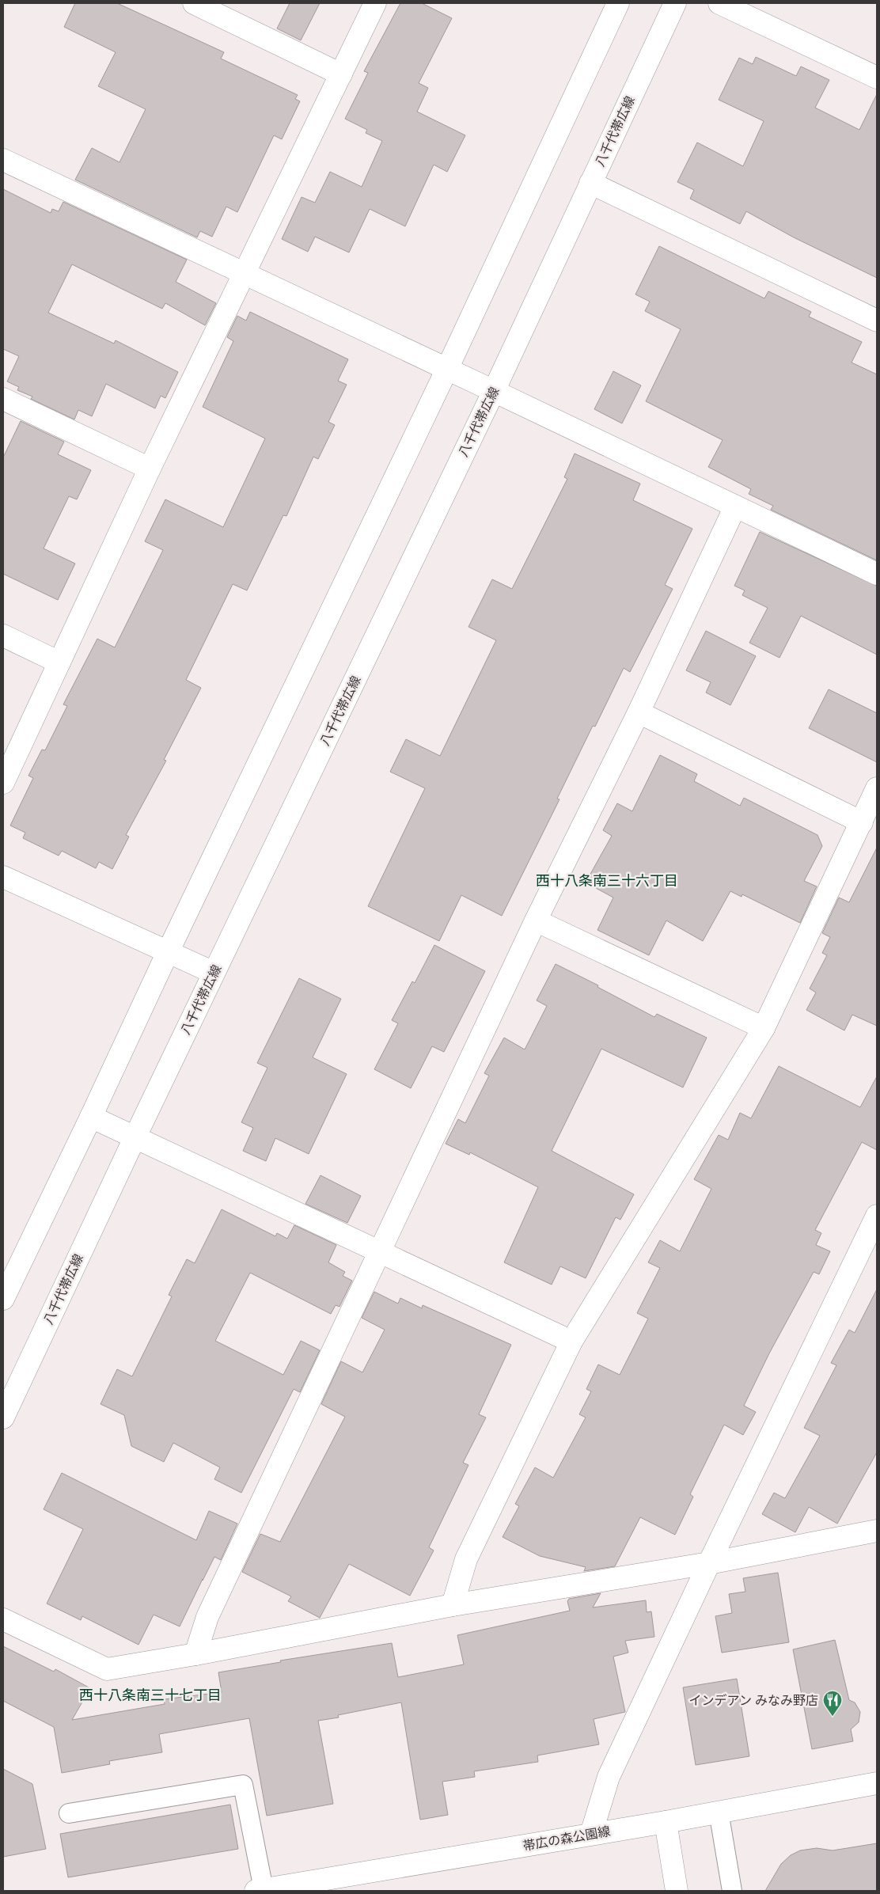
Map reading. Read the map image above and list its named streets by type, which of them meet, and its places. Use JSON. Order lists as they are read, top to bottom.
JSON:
{
  "streets": {
    "street": ["八千代帯広線", "帯広の森公園線"]
  },
  "districts": ["西十八条南三十六丁目", "西十八条南三十七丁目"],
  "places": {
    "restaurant": ["インデアン みなみ野店"]
  }
}
